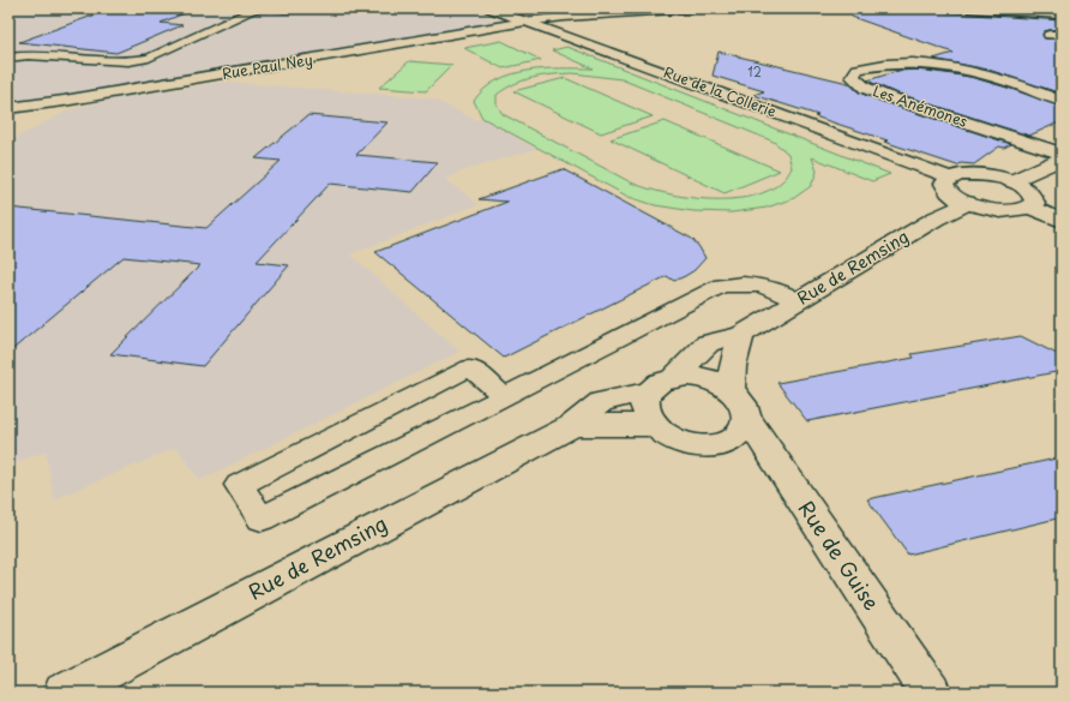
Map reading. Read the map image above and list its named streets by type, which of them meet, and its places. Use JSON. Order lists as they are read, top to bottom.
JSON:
{
  "streets": {
    "street": [
      "Rue Paul Ney",
      "Rue de la Collerie",
      "Les Anémones",
      "Rue de Remsing",
      "Rue de Guise"
    ]
  },
  "crossings": [
    ["Rue Paul Ney", "Rue de la Collerie"],
    ["Rue de Remsing", "Rue de Guise"]
  ],
  "house_numbers": ["12"]
}
